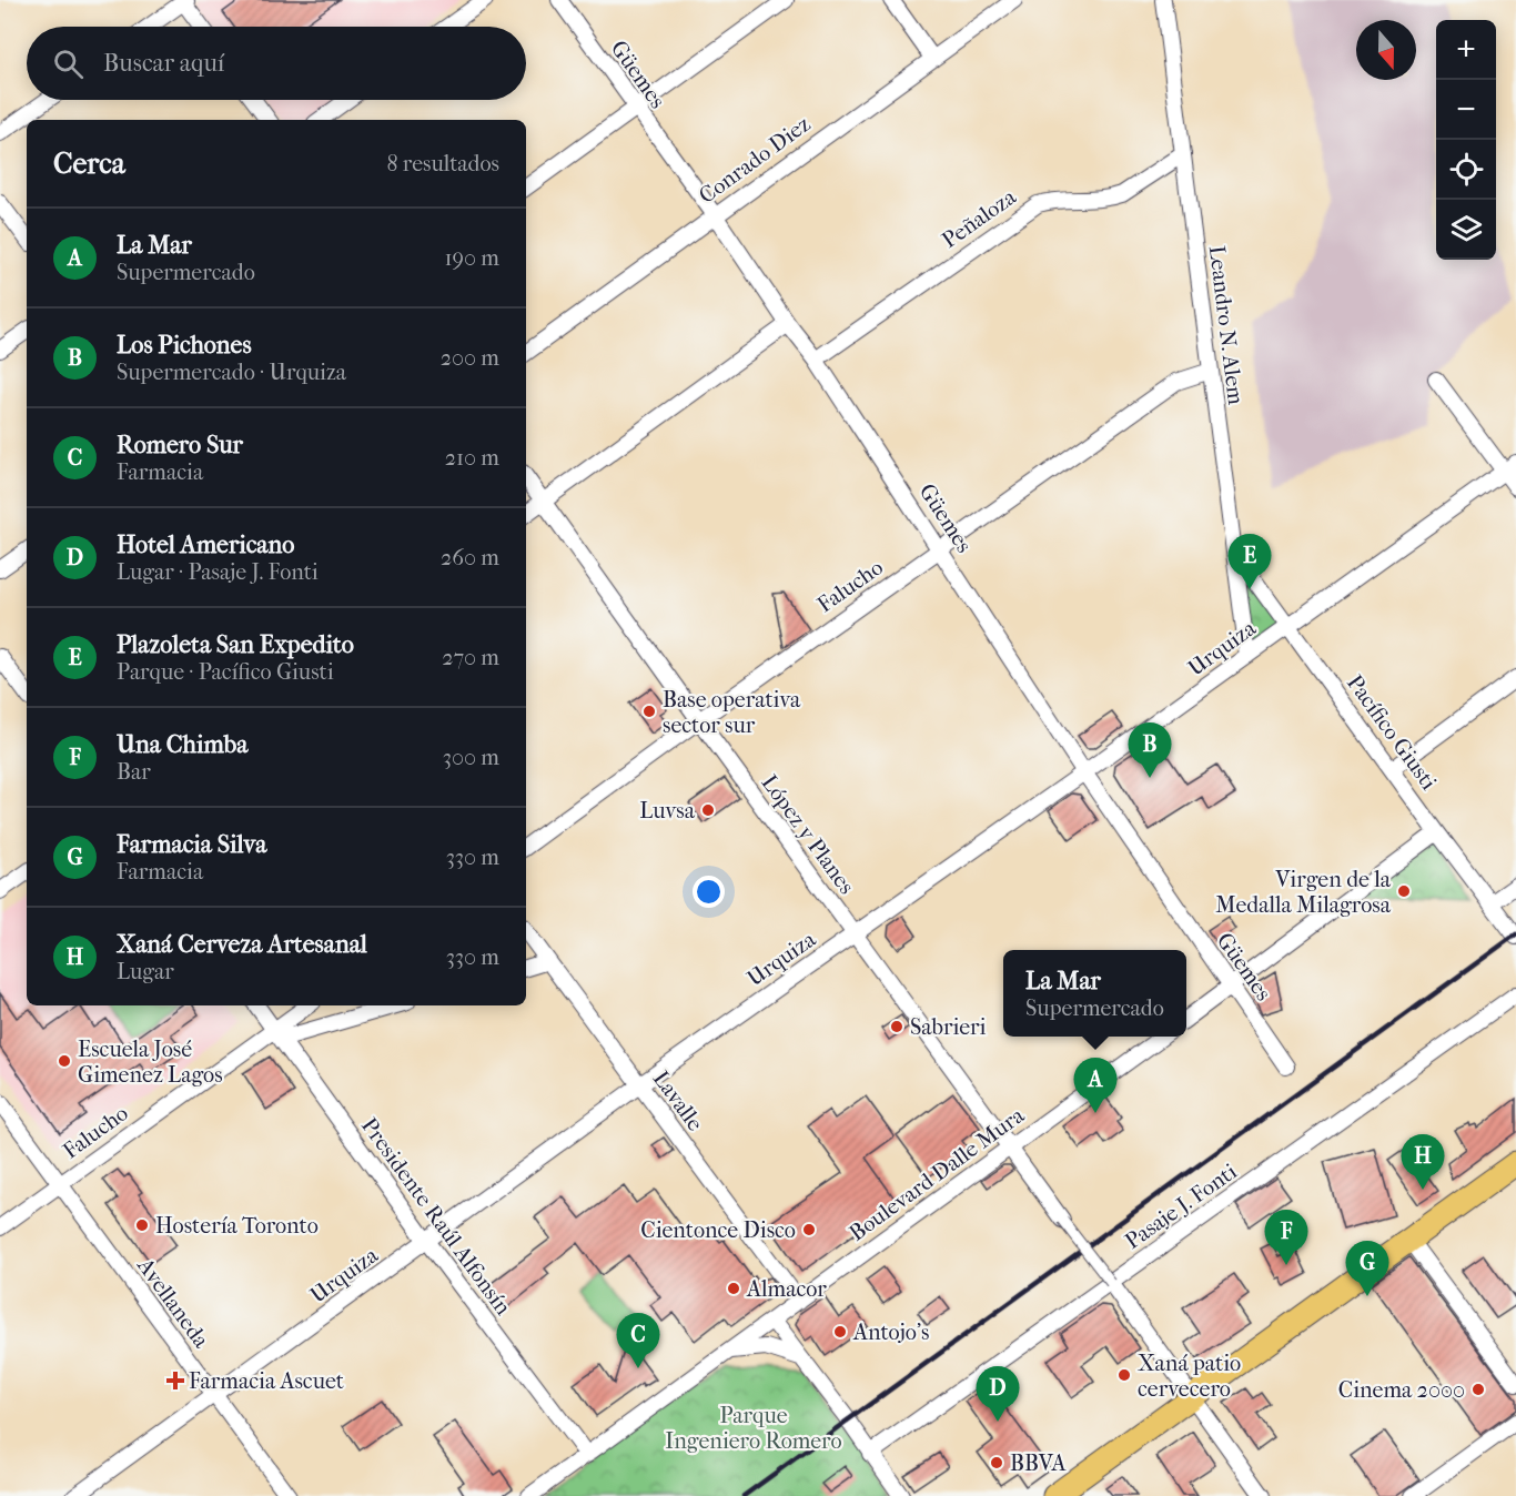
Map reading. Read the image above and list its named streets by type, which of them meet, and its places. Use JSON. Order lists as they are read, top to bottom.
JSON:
{
  "streets": {
    "street": [
      "Güemes",
      "Conrado Diez",
      "Peñaloza",
      "Leandro N. Alem",
      "Falucho",
      "Urquiza",
      "Pacífico Giusti",
      "López y Planes",
      "Lavalle",
      "Boulevard Dalle Mura",
      "Pasaje J. Fonti",
      "Presidente Raúl Alfonsín",
      "Avellaneda"
    ]
  },
  "crossings": [
    ["Güemes", "Conrado Diez"],
    ["Güemes", "Peñaloza"],
    ["Güemes", "Falucho"],
    ["Güemes", "Urquiza"],
    ["Peñaloza", "Leandro N. Alem"],
    ["Leandro N. Alem", "Falucho"],
    ["Leandro N. Alem", "Urquiza"],
    ["Leandro N. Alem", "Pacífico Giusti"],
    ["Falucho", "López y Planes"],
    ["Falucho", "Presidente Raúl Alfonsín"],
    ["Falucho", "Avellaneda"],
    ["Urquiza", "Pacífico Giusti"],
    ["Urquiza", "López y Planes"],
    ["Urquiza", "Lavalle"],
    ["Urquiza", "Presidente Raúl Alfonsín"],
    ["Urquiza", "Avellaneda"],
    ["López y Planes", "Boulevard Dalle Mura"],
    ["Lavalle", "Boulevard Dalle Mura"],
    ["Boulevard Dalle Mura", "Presidente Raúl Alfonsín"]
  ],
  "parks": ["Parque Ingeniero Romero"],
  "places": {
    "other": [
      "Base operativa sector sur",
      "Luvsa",
      "Virgen de la Medalla Milagrosa",
      "Sabrieri",
      "Escuela José Gimenez Lagos",
      "Hostería Toronto",
      "Cientonce Disco",
      "Almacor",
      "Antojo's",
      "Xaná patio cervecero",
      "Cinema 2000",
      "BBVA"
    ],
    "health": ["Farmacia Ascuet"]
  },
  "north": "bottom",
  "page": {
    "map_buttons": ["+", "−"],
    "search": "Buscar aquí",
    "heading": ["Cerca", "8 resultados"],
    "list": [
      {
        "mark": "A",
        "name": "La Mar",
        "note": "Supermercado",
        "value": "190 m"
      },
      {
        "mark": "B",
        "name": "Los Pichones",
        "note": "Supermercado · Urquiza",
        "value": "200 m"
      },
      {
        "mark": "C",
        "name": "Romero Sur",
        "note": "Farmacia",
        "value": "210 m"
      },
      {
        "mark": "D",
        "name": "Hotel Americano",
        "note": "Lugar · Pasaje J. Fonti",
        "value": "260 m"
      },
      {
        "mark": "E",
        "name": "Plazoleta San Expedito",
        "note": "Parque · Pacífico Giusti",
        "value": "270 m"
      },
      {
        "mark": "F",
        "name": "Una Chimba",
        "note": "Bar",
        "value": "300 m"
      },
      {
        "mark": "G",
        "name": "Farmacia Silva",
        "note": "Farmacia",
        "value": "330 m"
      },
      {
        "mark": "H",
        "name": "Xaná Cerveza Artesanal",
        "note": "Lugar",
        "value": "330 m"
      }
    ],
    "pins": [
      "E",
      "B",
      "A",
      "H",
      "F",
      "G",
      "C",
      "D"
    ],
    "popup": ["La Mar", "Supermercado"]
  }
}
